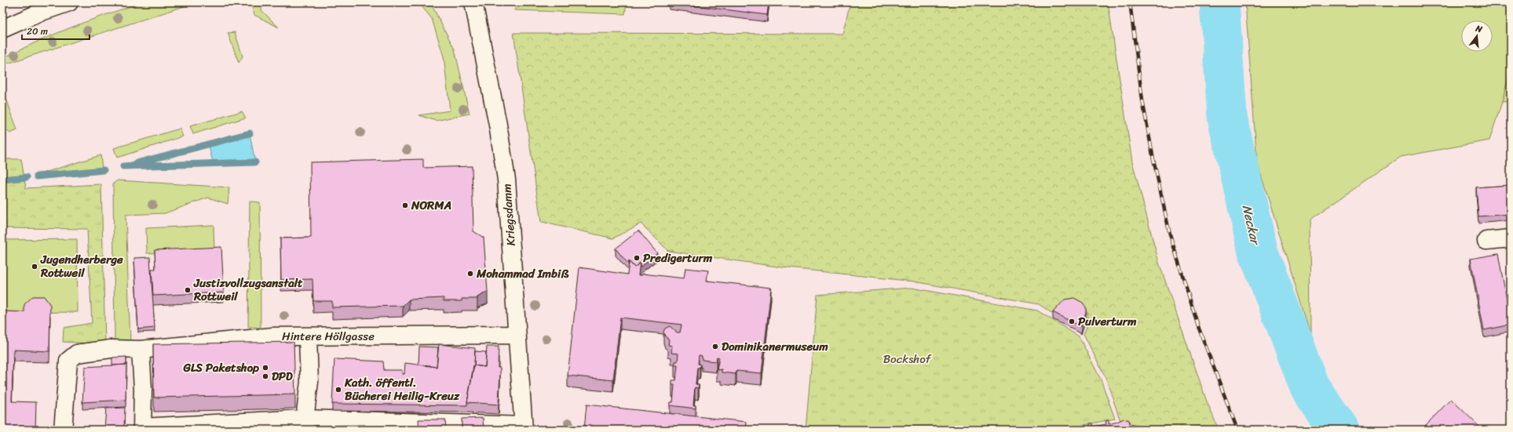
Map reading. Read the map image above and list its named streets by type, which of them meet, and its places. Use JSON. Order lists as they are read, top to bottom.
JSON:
{
  "streets": {
    "street": ["Kriegsdamm", "Hintere Höllgasse"]
  },
  "crossings": [
    ["Kriegsdamm", "Hintere Höllgasse"]
  ],
  "water": ["Neckar"],
  "parks": ["Bockshof"],
  "places": [
    "NORMA",
    "Predigerturm",
    "Jugendherberge Rottweil",
    "Mohammad Imbiß",
    "Justizvollzugsanstalt Rottweil",
    "Pulverturm",
    "Dominikanermuseum",
    "GLS Paketshop",
    "DPD",
    "Kath. öffentl. Bücherei Heilig-Kreuz"
  ],
  "scale_bar": "20 m",
  "north": "top"
}
